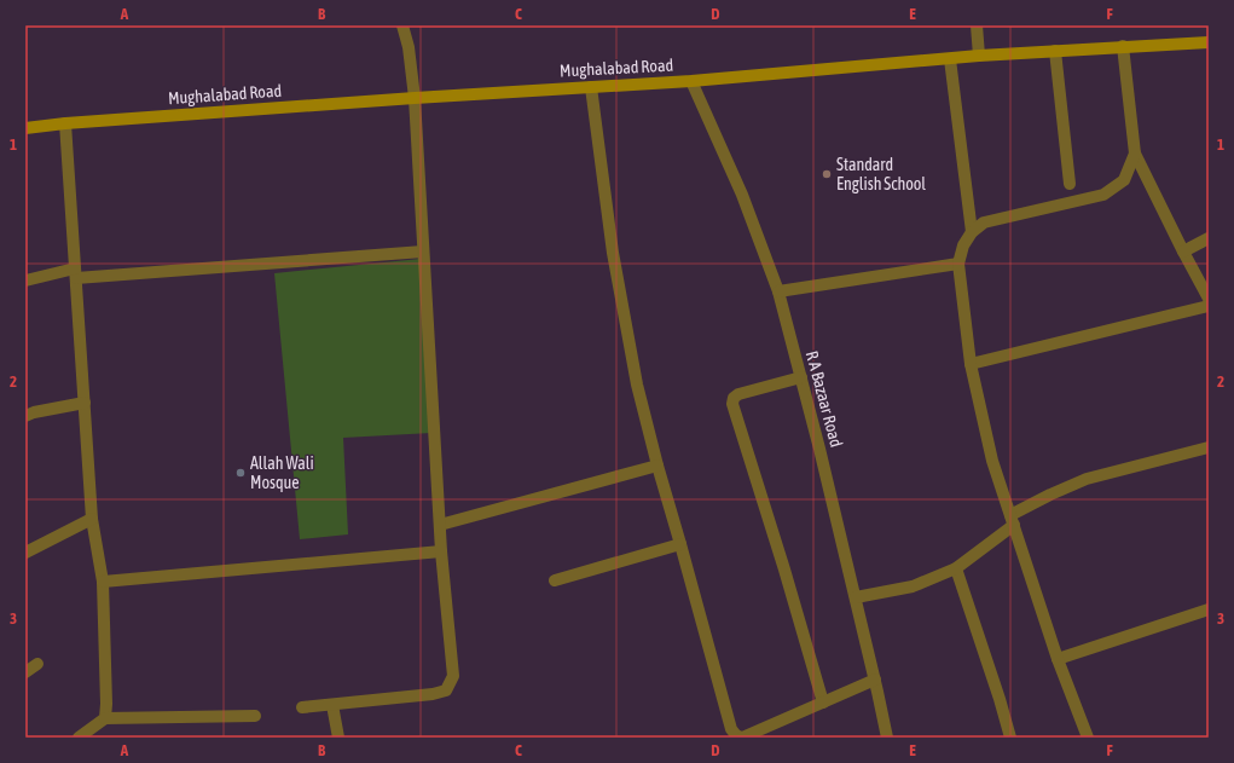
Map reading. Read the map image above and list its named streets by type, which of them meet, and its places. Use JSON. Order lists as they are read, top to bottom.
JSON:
{
  "streets": {
    "street": ["Mughalabad Road", "R A Bazaar Road"]
  },
  "crossings": [
    ["Mughalabad Road", "R A Bazaar Road"]
  ],
  "places": ["Standard English School", "Allah Wali Mosque"],
  "grid": {
    "columns": [
      "A",
      "B",
      "C",
      "D",
      "E",
      "F"
    ],
    "rows": ["1", "2", "3"]
  }
}
